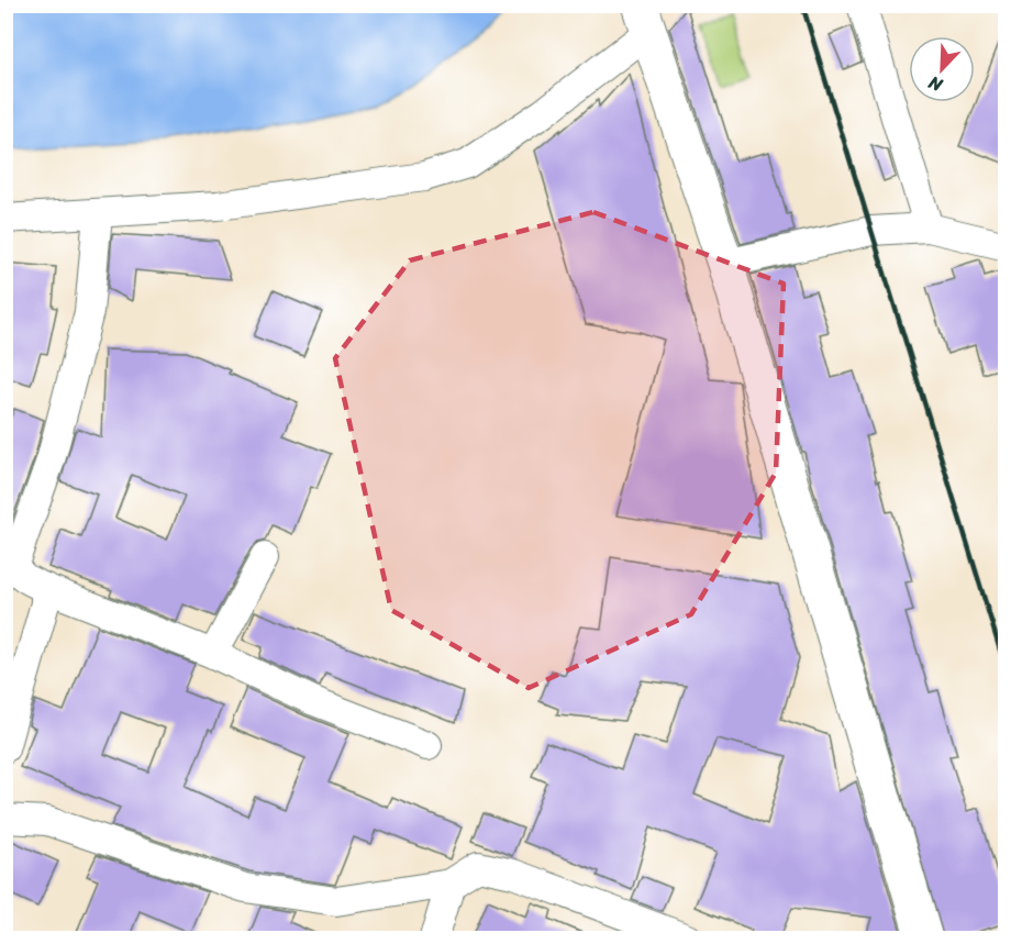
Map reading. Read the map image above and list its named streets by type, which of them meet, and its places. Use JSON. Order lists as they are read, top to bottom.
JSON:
{
  "north": "bottom left"
}
